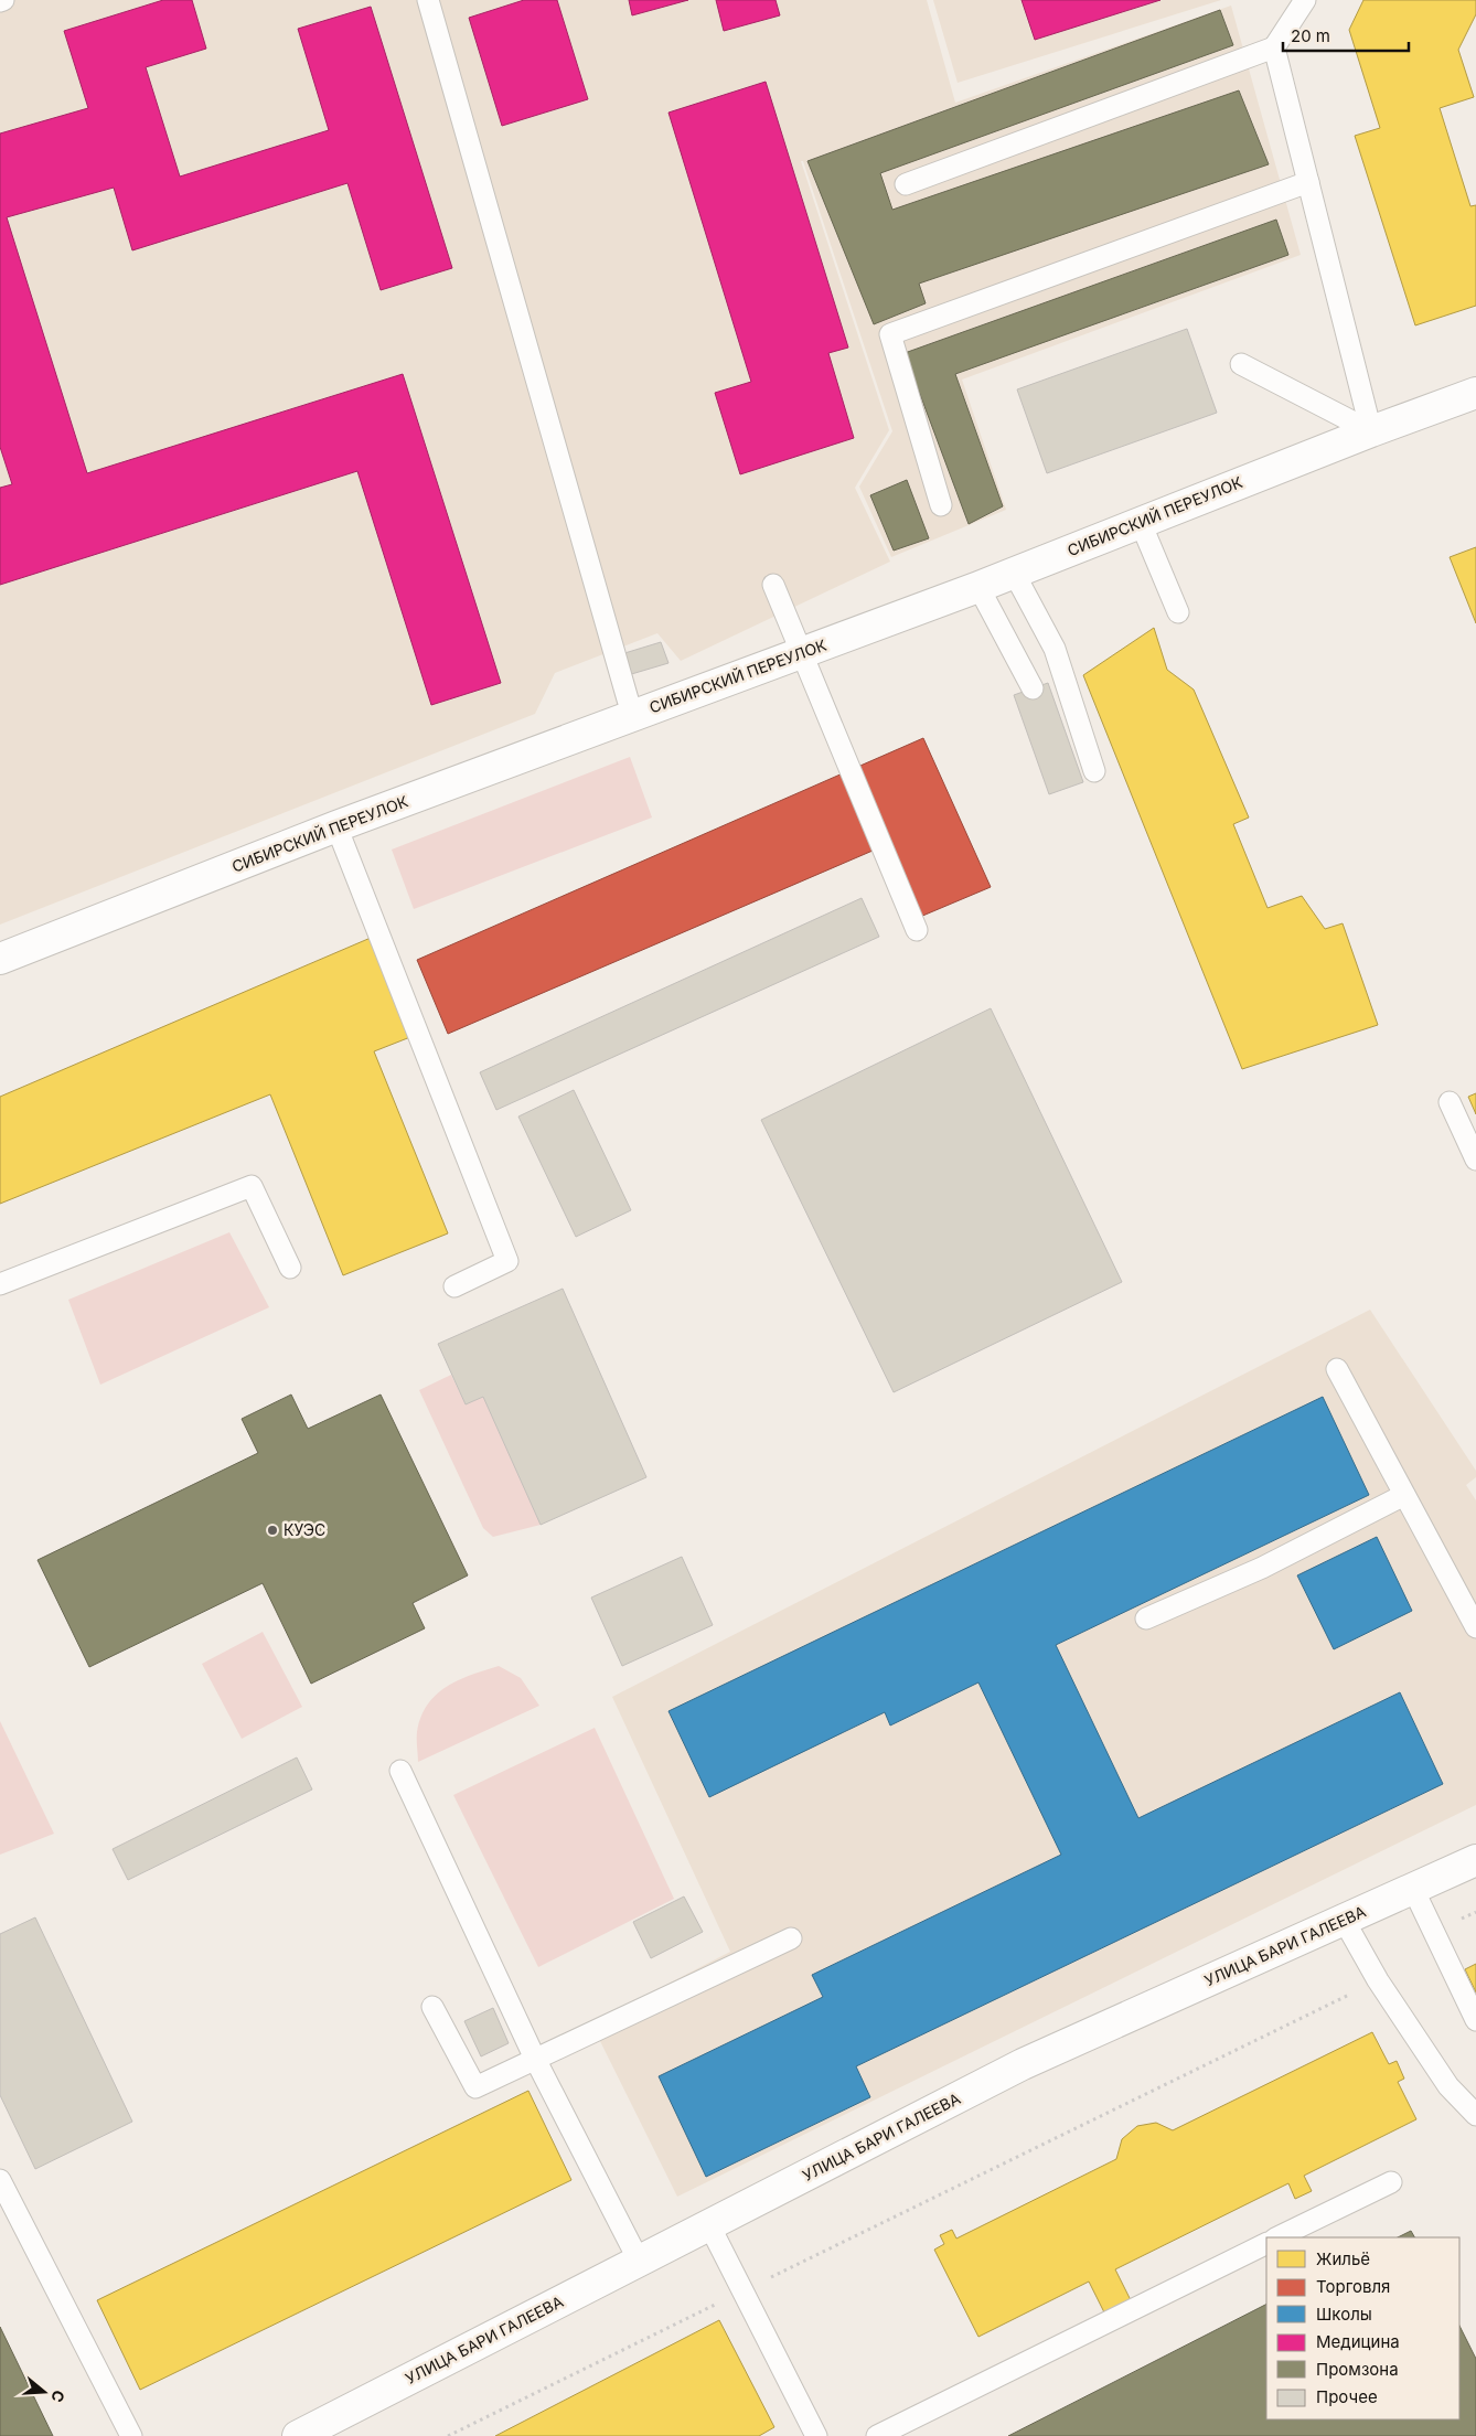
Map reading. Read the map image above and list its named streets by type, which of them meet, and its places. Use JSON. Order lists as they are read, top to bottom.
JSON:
{
  "streets": {
    "street": ["СИБИРСКИЙ ПЕРЕУЛОК", "УЛИЦА БАРИ ГАЛЕЕВА"]
  },
  "places": ["КУЭС"],
  "legend": [
    "Жильё",
    "Торговля",
    "Школы",
    "Медицина",
    "Промзона",
    "Прочее"
  ],
  "scale_bar": "20 m",
  "north": "right"
}
